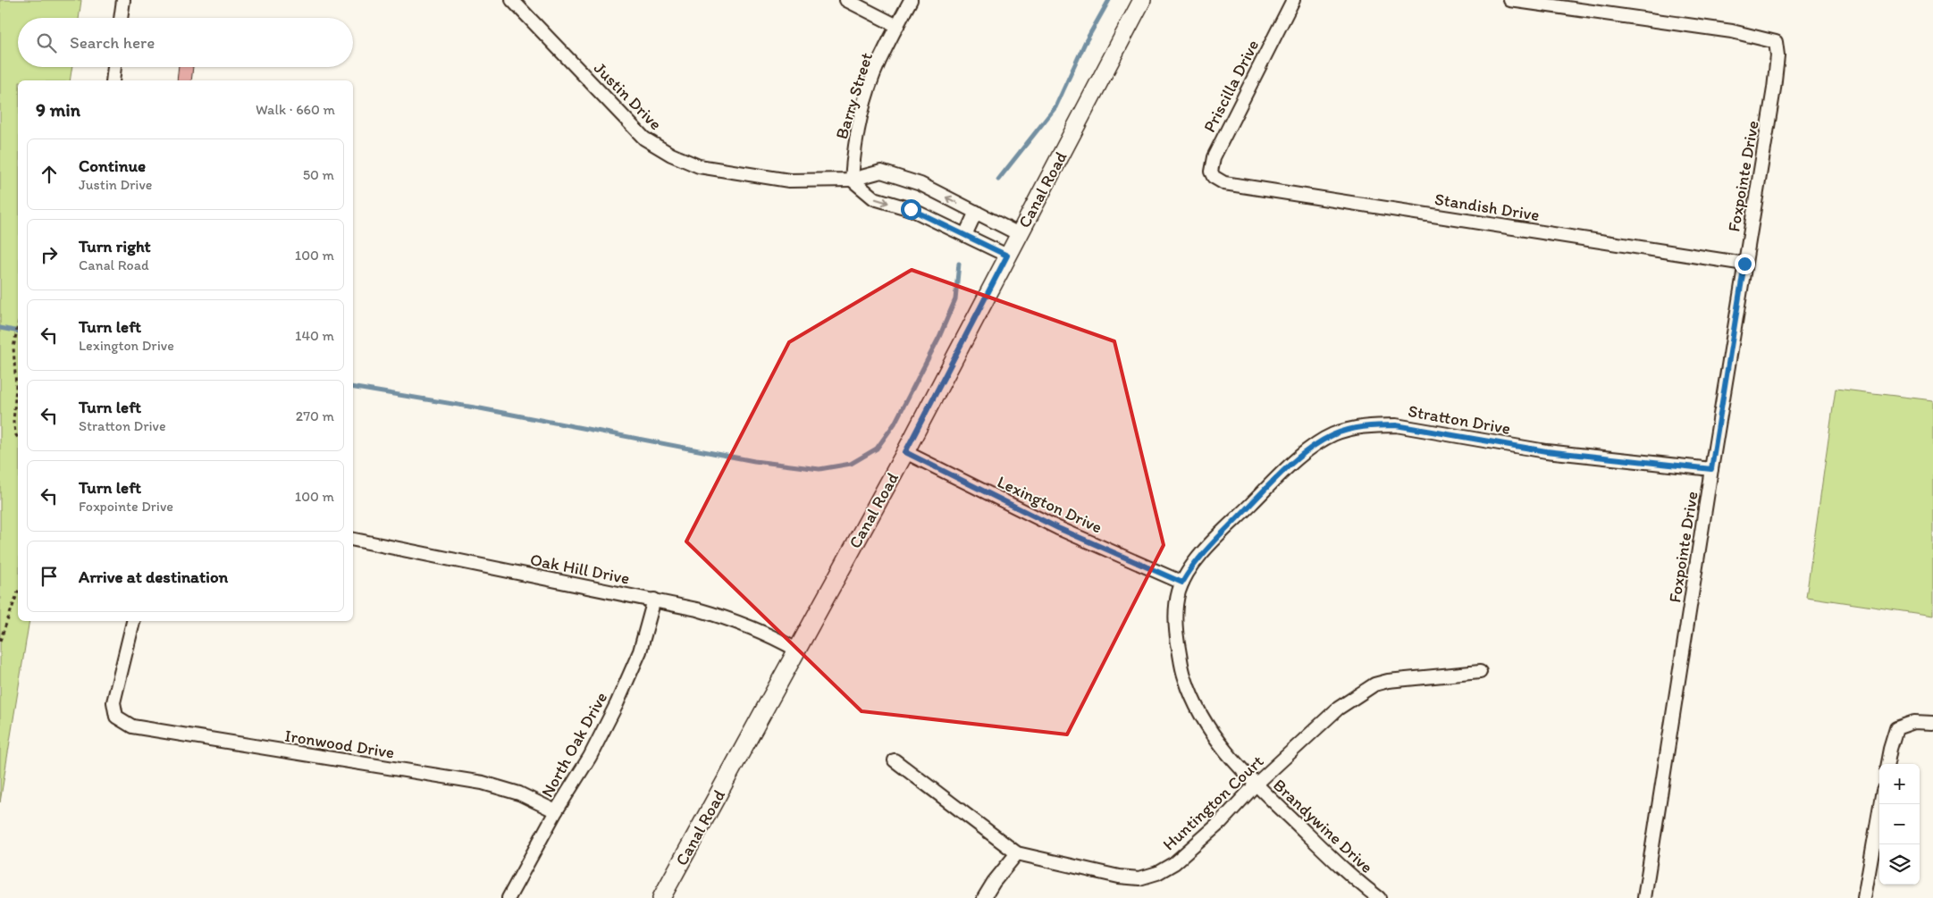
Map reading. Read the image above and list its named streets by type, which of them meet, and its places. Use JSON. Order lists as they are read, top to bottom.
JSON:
{
  "streets": {
    "street": [
      "Priscilla Drive",
      "Justin Drive",
      "Barry Street",
      "Foxpointe Drive",
      "Canal Road",
      "Standish Drive",
      "Stratton Drive",
      "Lexington Drive",
      "Oak Hill Drive",
      "Ironwood Drive",
      "North Oak Drive",
      "Huntington Court",
      "Brandywine Drive"
    ]
  },
  "crossings": [
    ["Priscilla Drive", "Standish Drive"],
    ["Justin Drive", "Barry Street"],
    ["Justin Drive", "Canal Road"],
    ["Foxpointe Drive", "Standish Drive"],
    ["Foxpointe Drive", "Stratton Drive"],
    ["Canal Road", "Lexington Drive"],
    ["Canal Road", "Oak Hill Drive"],
    ["Stratton Drive", "Lexington Drive"],
    ["Stratton Drive", "Brandywine Drive"],
    ["Lexington Drive", "Brandywine Drive"],
    ["Oak Hill Drive", "North Oak Drive"],
    ["Ironwood Drive", "North Oak Drive"],
    ["Huntington Court", "Brandywine Drive"]
  ],
  "page": {
    "search": "Search here",
    "heading": ["9 min", "Walk · 660 m"],
    "list": [
      ["Continue", "Justin Drive", "50 m"],
      ["Turn right", "Canal Road", "100 m"],
      ["Turn left", "Lexington Drive", "140 m"],
      ["Turn left", "Stratton Drive", "270 m"],
      ["Turn left", "Foxpointe Drive", "100 m"],
      "Arrive at destination"
    ],
    "map_buttons": ["+", "−"]
  }
}
